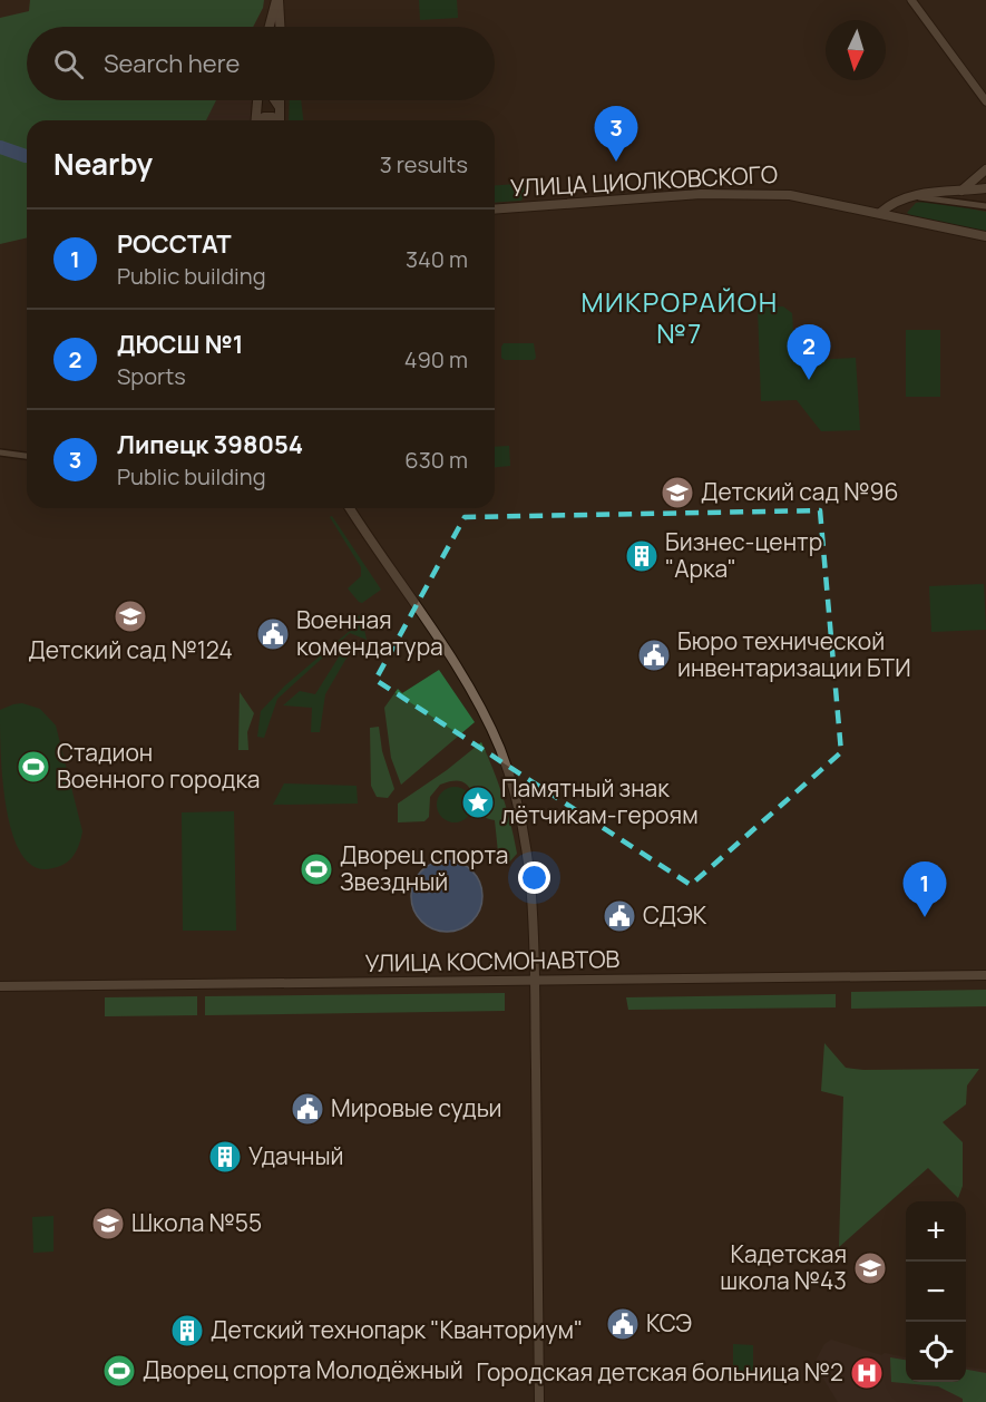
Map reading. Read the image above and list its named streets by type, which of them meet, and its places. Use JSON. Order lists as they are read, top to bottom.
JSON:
{
  "streets": {
    "main road": ["УЛИЦА ЦИОЛКОВСКОГО", "УЛИЦА КОСМОНАВТОВ"]
  },
  "districts": ["МИКРОРАЙОН №7"],
  "places": {
    "school or university": [
      "Детский сад №96",
      "Детский сад №124",
      "Школа №55",
      "Кадетская школа №43"
    ],
    "building": ["Бизнес-центр \"Арка\"", "Удачный", "Детский технопарк \"Кванториум\""],
    "public building": [
      "Военная комендатура",
      "Бюро технической инвентаризации БТИ",
      "СДЭК",
      "Мировые судьи",
      "КСЭ"
    ],
    "sports": ["Стадион Военного городка", "Дворец спорта Звездный", "Дворец спорта Молодёжный"],
    "place": ["Памятный знак лётчикам-героям"],
    "hospital": ["Городская детская больница №2"]
  },
  "north": "bottom",
  "page": {
    "search": "Search here",
    "pins": ["3", "2", "1"],
    "heading": ["Nearby", "3 results"],
    "list": [
      {
        "mark": "1",
        "name": "РОССТАТ",
        "note": "Public building",
        "value": "340 m"
      },
      {
        "mark": "2",
        "name": "ДЮСШ №1",
        "note": "Sports",
        "value": "490 m"
      },
      {
        "mark": "3",
        "name": "Липецк 398054",
        "note": "Public building",
        "value": "630 m"
      }
    ],
    "map_buttons": ["+", "−"]
  }
}
